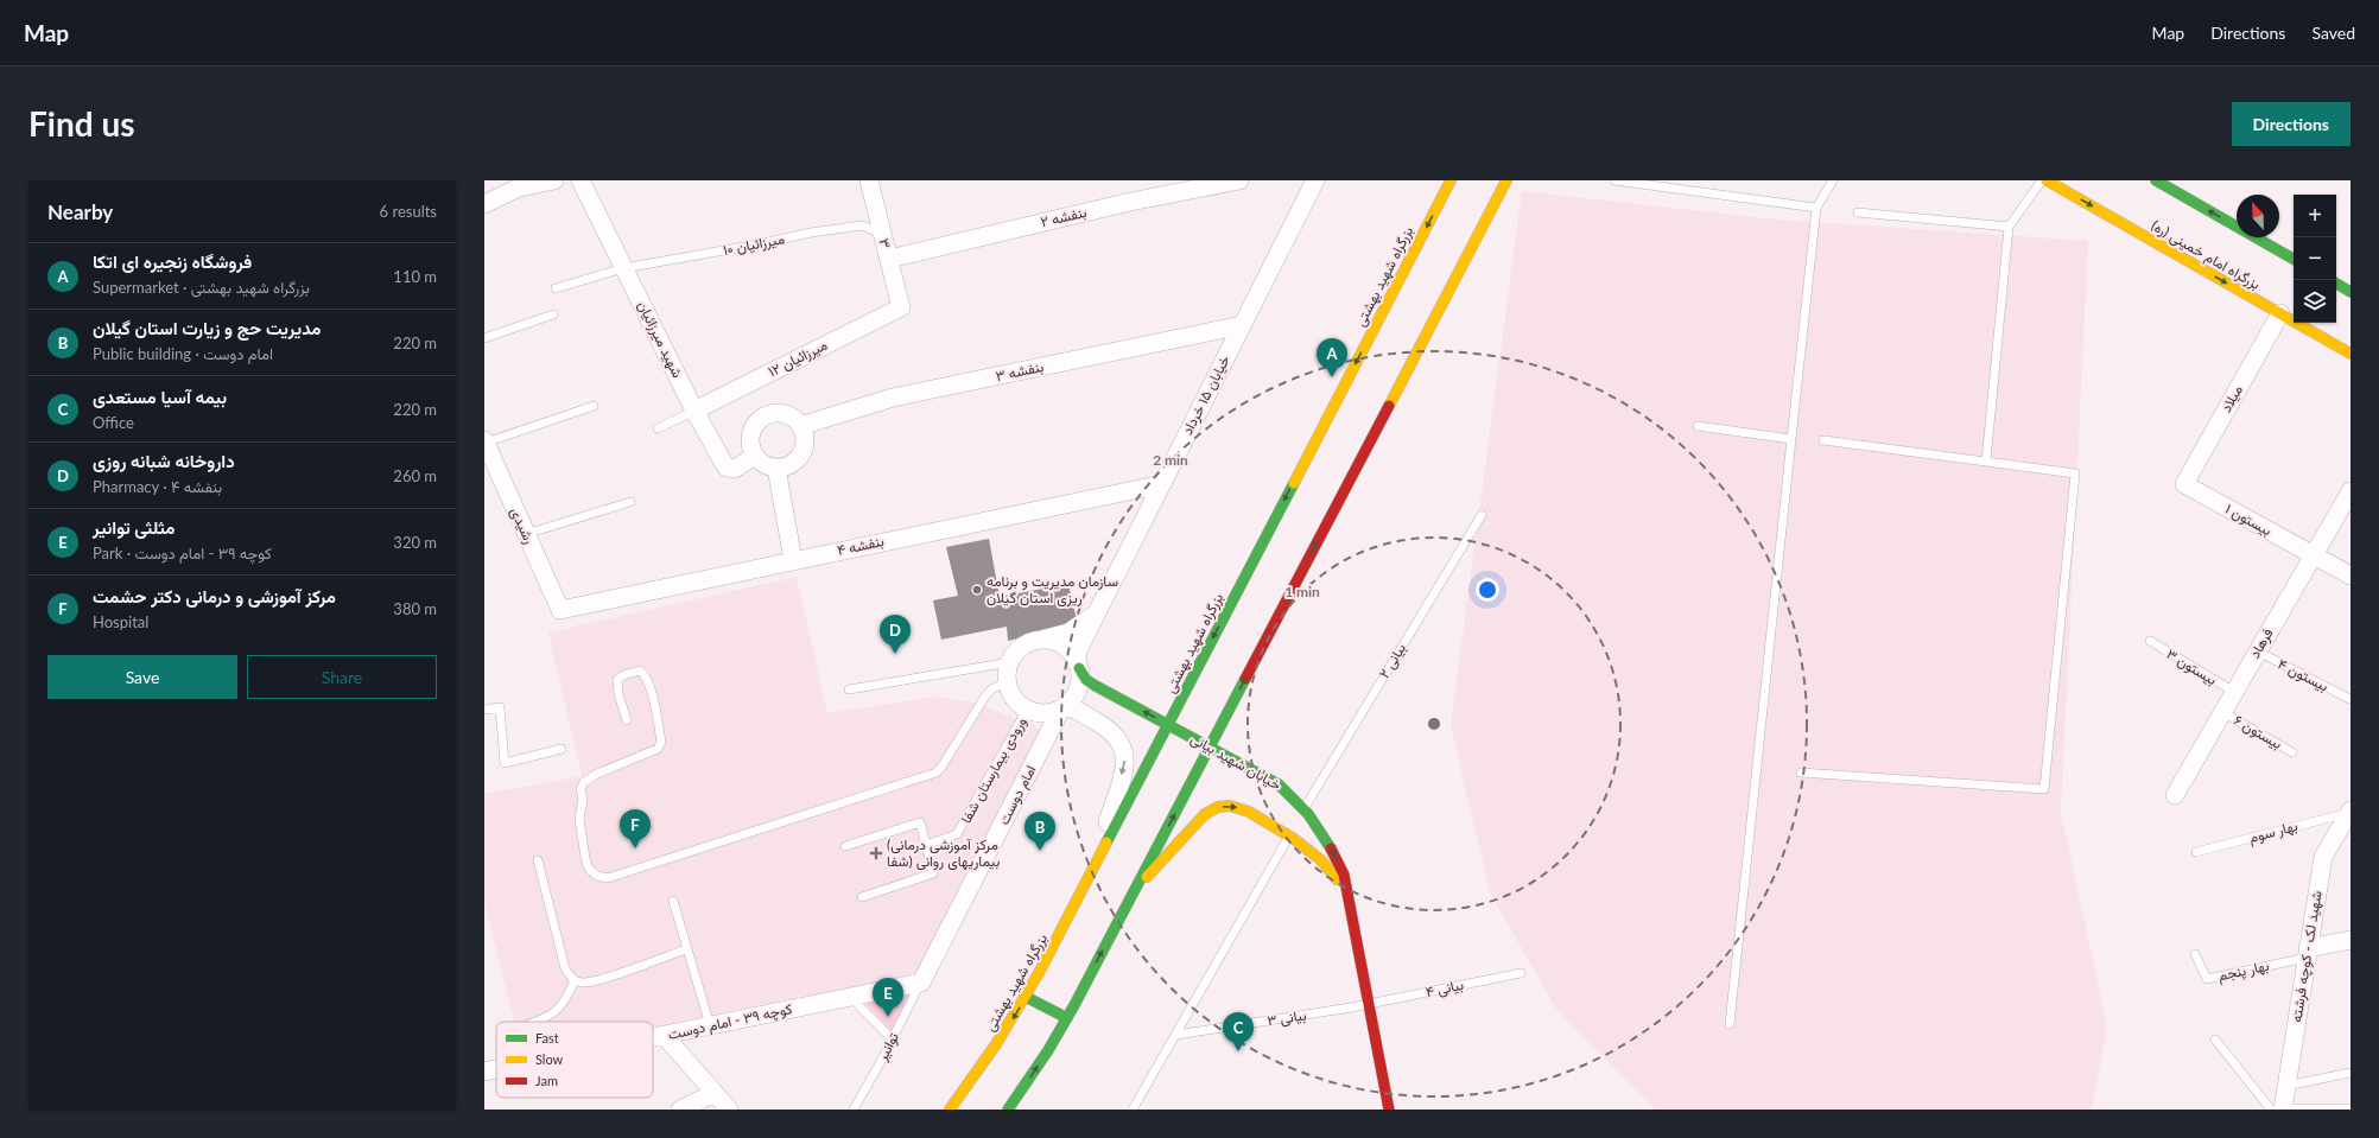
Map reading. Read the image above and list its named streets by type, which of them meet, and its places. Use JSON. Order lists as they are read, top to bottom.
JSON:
{
  "streets": {
    "main road": ["بزرگراه امام خمینی (ره)", "بزرگراه شهید بهشتی", "خیابان شهید بیانی"],
    "street": [
      "بنفشه ۲",
      "۳",
      "شهید میرزائیان",
      "میرزائیان ۱۲",
      "بنفشه ۳",
      "خیابان ۱۵ خرداد",
      "میلاد",
      "بیستون ۱",
      "رشیدی",
      "بنفشه ۴",
      "فرهاد",
      "امام دوست",
      "شهید لک - کوچه فرشته",
      "کوچه ۳۹ - امام دوست"
    ],
    "lane": [
      "میرزائیان ۱۰",
      "بیانی ۲",
      "بیستون ۳",
      "بیستون ۴",
      "بیستون ۶",
      "ورودی بیمارستان شفا",
      "بهار سوم",
      "بهار پنجم",
      "بیانی ۴",
      "بیانی ۳",
      "توانیر"
    ]
  },
  "crossings": [
    ["بنفشه ۲", "۳"],
    ["۳", "میرزائیان ۱۰"],
    ["۳", "میرزائیان ۱۲"],
    ["میرزائیان ۱۰", "شهید میرزائیان"],
    ["بزرگراه امام خمینی (ره)", "میلاد"],
    ["بزرگراه شهید بهشتی", "خیابان شهید بیانی"],
    ["شهید میرزائیان", "میرزائیان ۱۲"],
    ["شهید میرزائیان", "بنفشه ۳"],
    ["بنفشه ۳", "خیابان ۱۵ خرداد"],
    ["خیابان ۱۵ خرداد", "بنفشه ۴"],
    ["خیابان ۱۵ خرداد", "خیابان شهید بیانی"],
    ["خیابان ۱۵ خرداد", "ورودی بیمارستان شفا"],
    ["خیابان ۱۵ خرداد", "امام دوست"],
    ["میلاد", "بیستون ۱"],
    ["بیستون ۱", "فرهاد"],
    ["رشیدی", "بنفشه ۴"],
    ["فرهاد", "بیستون ۳"],
    ["فرهاد", "بیستون ۴"],
    ["فرهاد", "بیستون ۶"],
    ["بیانی ۲", "خیابان شهید بیانی"],
    ["خیابان شهید بیانی", "ورودی بیمارستان شفا"],
    ["خیابان شهید بیانی", "امام دوست"],
    ["خیابان شهید بیانی", "بیانی ۴"],
    ["خیابان شهید بیانی", "بیانی ۳"],
    ["ورودی بیمارستان شفا", "امام دوست"],
    ["امام دوست", "کوچه ۳۹ - امام دوست"],
    ["امام دوست", "توانیر"],
    ["بهار سوم", "شهید لک - کوچه فرشته"],
    ["شهید لک - کوچه فرشته", "بهار پنجم"],
    ["بیانی ۴", "بیانی ۳"],
    ["کوچه ۳۹ - امام دوست", "توانیر"]
  ],
  "places": {
    "other": ["سازمان مدیریت و برنامه ریزی استان گیلان"],
    "health": ["(مرکز آموزشی درمانی بیماریهای روانی (شفا"]
  },
  "legend": ["Fast", "Slow", "Jam"],
  "north": "top",
  "page": {
    "header": "Map",
    "nav": ["Map", "Directions", "Saved"],
    "buttons": [
      "Directions",
      ["Save", "Share"]
    ],
    "title": "Find us",
    "heading": ["Nearby", "6 results"],
    "map_buttons": ["+", "−"],
    "list": [
      {
        "mark": "A",
        "name": "فروشگاه زنجیره ای اتکا",
        "note": "Supermarket · بزرگراه شهید بهشتی",
        "value": "110 m"
      },
      {
        "mark": "B",
        "name": "مدیریت حج و زیارت استان گیلان",
        "note": "Public building · امام دوست",
        "value": "220 m"
      },
      {
        "mark": "C",
        "name": "بیمه آسیا مستعدی",
        "note": "Office",
        "value": "220 m"
      },
      {
        "mark": "D",
        "name": "داروخانه شبانه روزی",
        "note": "Pharmacy · بنفشه ۴",
        "value": "260 m"
      },
      {
        "mark": "E",
        "name": "مثلثی توانیر",
        "note": "Park · کوچه ۳۹ - امام دوست",
        "value": "320 m"
      },
      {
        "mark": "F",
        "name": "مرکز آموزشی و ‌درمانی دکتر حشمت",
        "note": "Hospital",
        "value": "380 m"
      }
    ],
    "pins": [
      "A",
      "D",
      "F",
      "B",
      "E",
      "C"
    ]
  },
  "rings": ["2 min", "1 min"]
}
